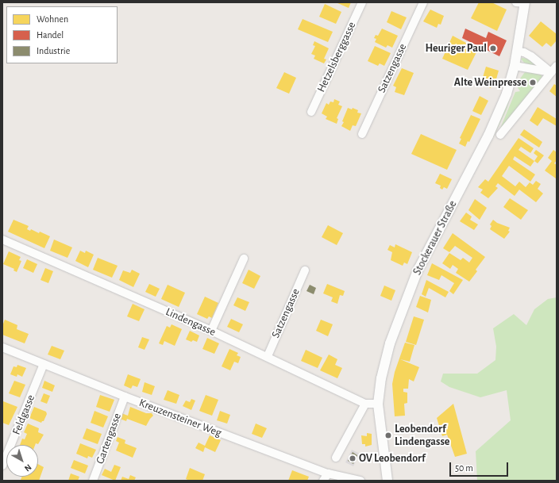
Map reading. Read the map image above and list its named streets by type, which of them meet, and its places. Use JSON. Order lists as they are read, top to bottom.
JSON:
{
  "streets": {
    "street": [
      "Hetzelsberggasse",
      "Satzengasse",
      "Stockerauer Straße",
      "Lindengasse",
      "Feldgasse",
      "Kreuzensteiner Weg",
      "Gartengasse"
    ]
  },
  "crossings": [
    ["Satzengasse", "Lindengasse"],
    ["Stockerauer Straße", "Lindengasse"],
    ["Feldgasse", "Kreuzensteiner Weg"],
    ["Kreuzensteiner Weg", "Gartengasse"]
  ],
  "places": [
    "Heuriger Paul",
    "Alte Weinpresse",
    "Leobendorf Lindengasse",
    "OV Leobendorf"
  ],
  "legend": ["Wohnen", "Handel", "Industrie"],
  "scale_bar": "50 m",
  "north": "bottom right"
}
